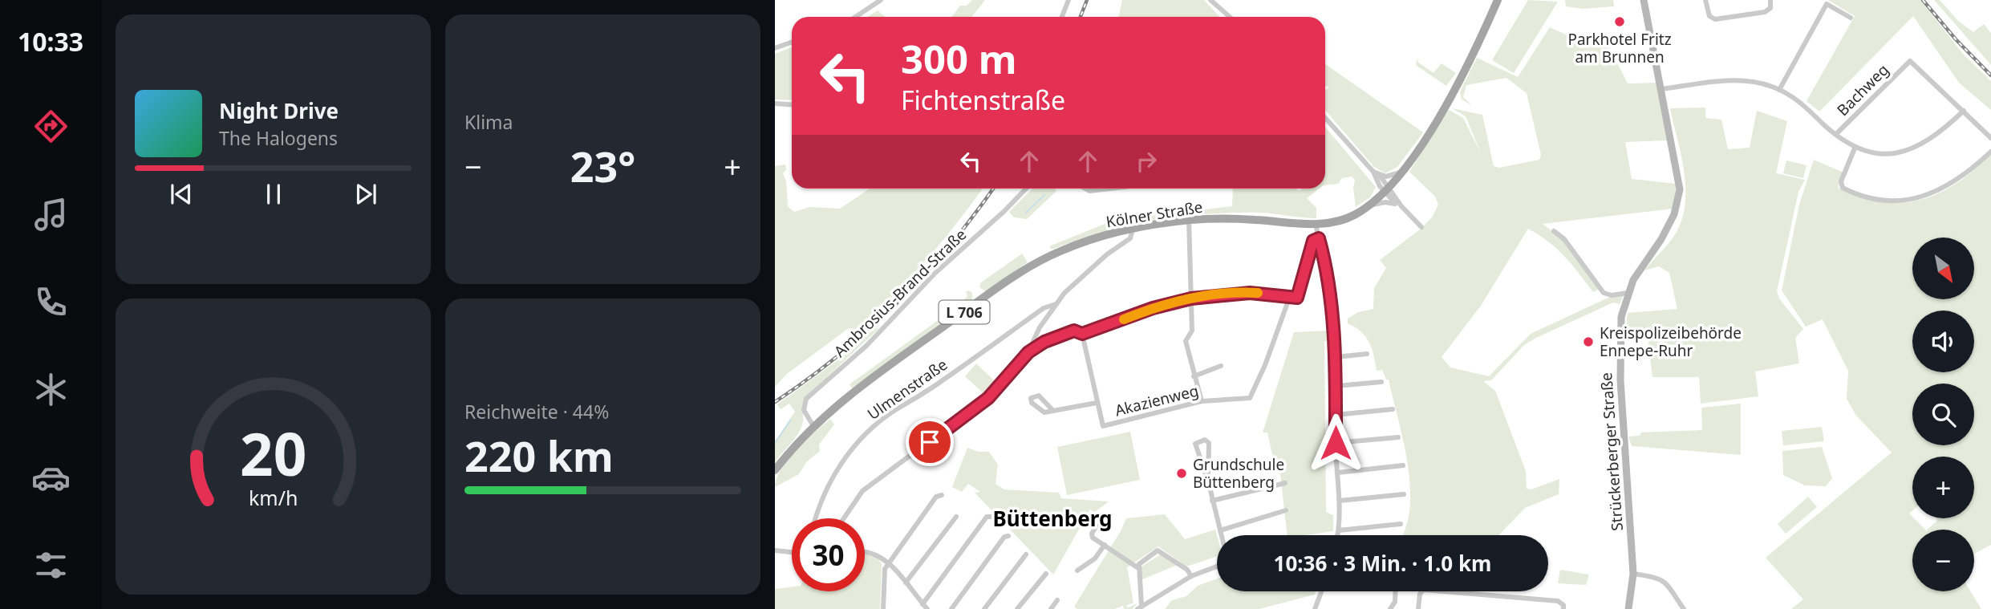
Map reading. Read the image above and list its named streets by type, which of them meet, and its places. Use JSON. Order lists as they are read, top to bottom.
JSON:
{
  "streets": {
    "main road": ["Kölner Straße", "L 706", "Strückerberger Straße"],
    "street": [
      "Bachweg",
      "Ambrosius-Brand-Straße",
      "Ulmenstraße",
      "Akazienweg"
    ]
  },
  "crossings": [
    ["Kölner Straße", "Ambrosius-Brand-Straße"]
  ],
  "districts": ["Büttenberg"],
  "places": ["Parkhotel Fritz am Brunnen", "Kreispolizeibehörde Ennepe-Ruhr", "Grundschule Büttenberg"],
  "north": "bottom right",
  "page": {
    "tabs": "10:33",
    "tile": [
      "Klima",
      ["Reichweite · 44%", "220 km"]
    ],
    "turn": ["300 m", "Fichtenstraße"],
    "song": ["Night Drive", "The Halogens"],
    "heat": ["−", "23°", "+"],
    "map_buttons": ["+", "−"],
    "limit": "30",
    "trip": "10:36 · 3 Min. · 1.0 km",
    "gauge": ["20", "km/h"]
  }
}
